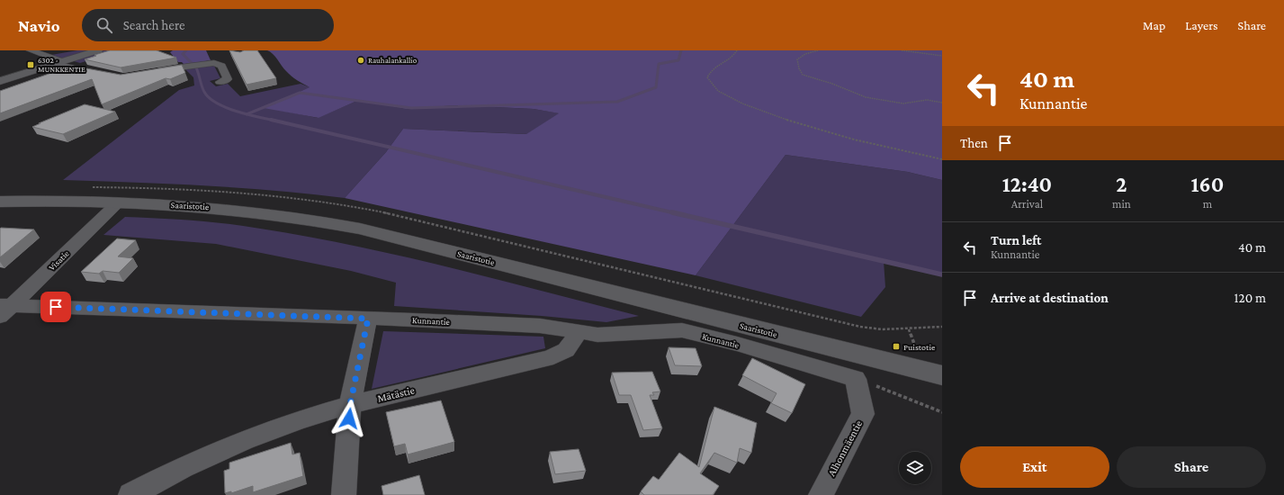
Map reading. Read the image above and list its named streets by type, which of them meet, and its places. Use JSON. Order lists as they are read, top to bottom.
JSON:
{
  "streets": {
    "main road": ["Saaristotie"],
    "street": [
      "Visatie",
      "Kunnantie",
      "Mätästie",
      "Alhonmäentie"
    ]
  },
  "crossings": [
    ["Saaristotie", "Visatie"],
    ["Visatie", "Kunnantie"],
    ["Kunnantie", "Mätästie"],
    ["Kunnantie", "Alhonmäentie"]
  ],
  "places": {
    "other": ["Rauhalankallio"],
    "transit": ["6302 - MUNKKENTIE", "Puistotie"]
  },
  "page": {
    "header": "Navio",
    "search": "Search here",
    "nav": ["Map", "Layers", "Share"],
    "turn": ["40 m", "Kunnantie"],
    "then": "Then",
    "eta": [
      "12:40",
      "Arrival",
      "2",
      "min",
      "160",
      "m"
    ],
    "list": [
      {
        "name": "Turn left",
        "note": "Kunnantie",
        "value": "40 m"
      },
      {
        "name": "Arrive at destination",
        "value": "120 m"
      }
    ],
    "buttons": ["Exit", "Share"]
  }
}
